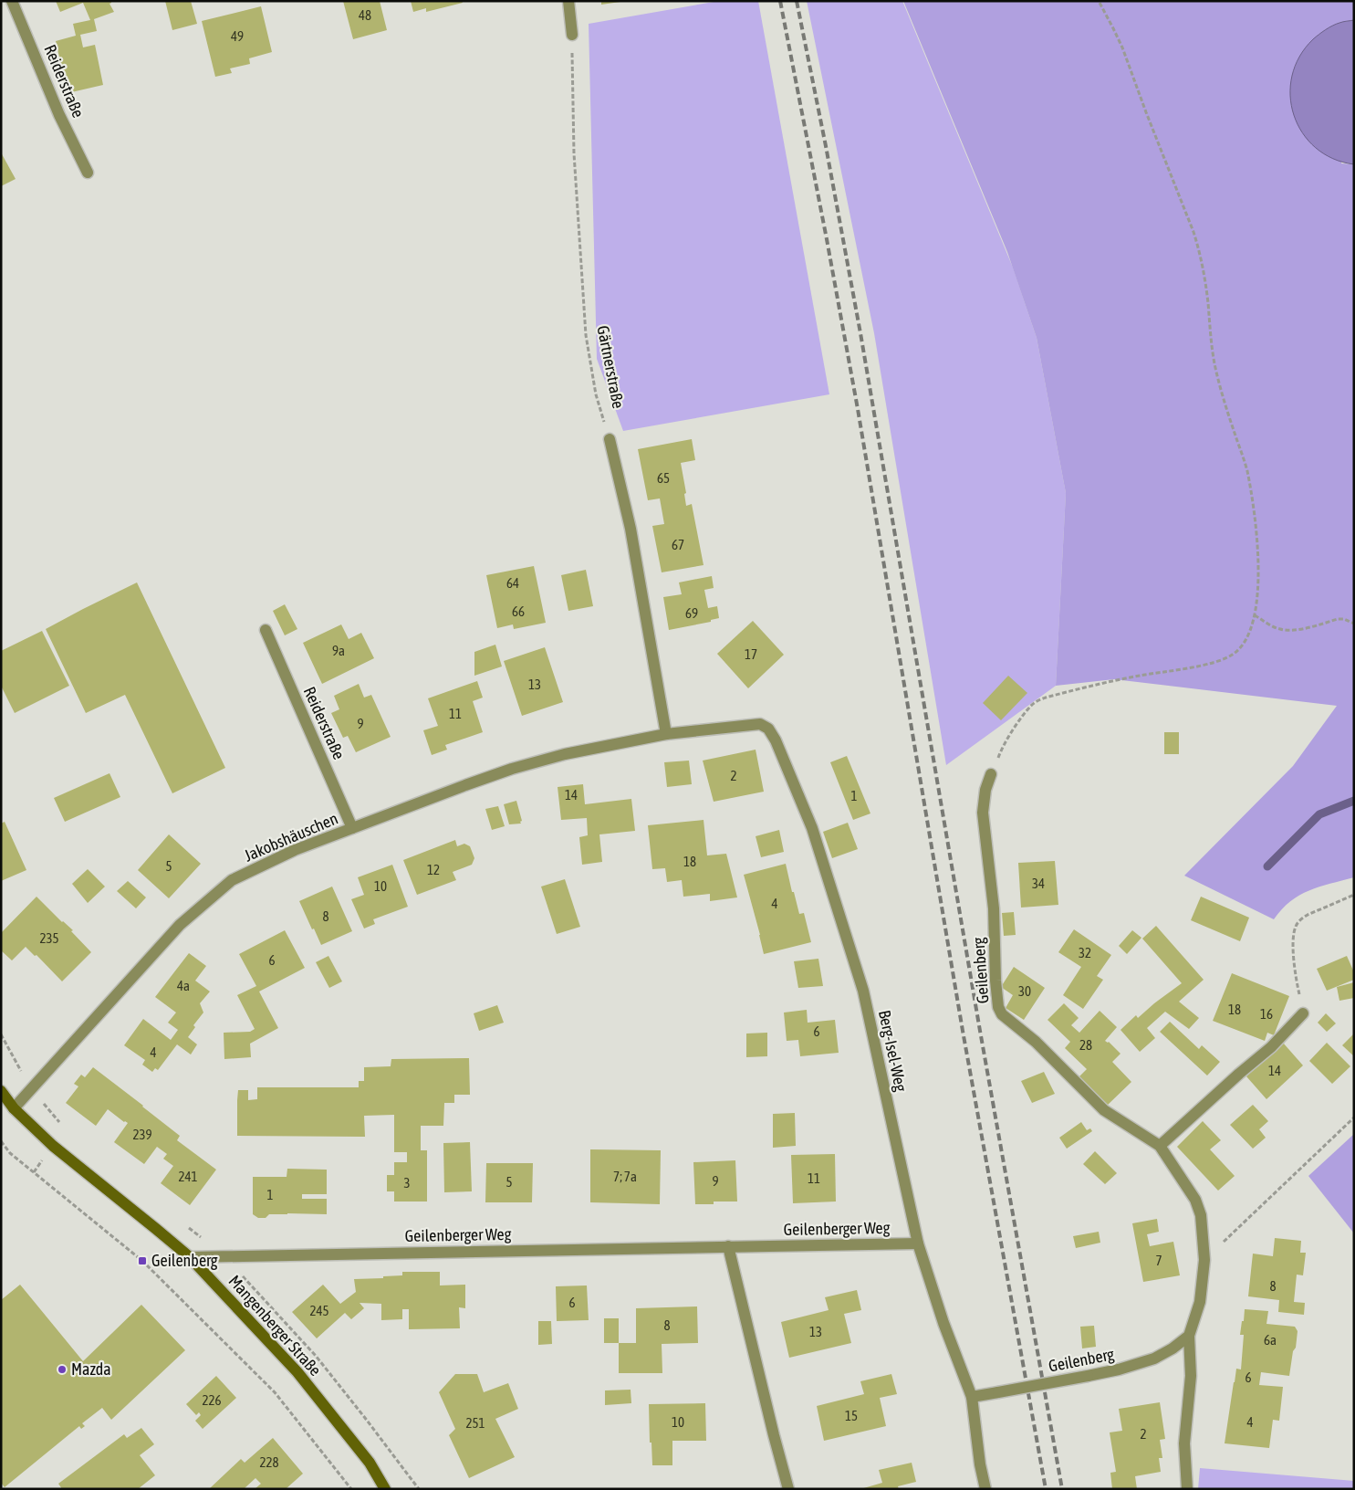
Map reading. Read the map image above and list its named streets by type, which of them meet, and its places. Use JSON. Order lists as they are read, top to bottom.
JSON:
{
  "streets": {
    "main road": ["Mangenberger Straße"],
    "street": [
      "Reiderstraße",
      "Jakobshäuschen",
      "Geilenberg",
      "Berg-Isel-Weg",
      "Geilenberger Weg"
    ],
    "path": ["Gärtnerstraße"]
  },
  "crossings": [
    ["Reiderstraße", "Jakobshäuschen"],
    ["Jakobshäuschen", "Berg-Isel-Weg"],
    ["Jakobshäuschen", "Mangenberger Straße"],
    ["Geilenberg", "Berg-Isel-Weg"],
    ["Berg-Isel-Weg", "Geilenberger Weg"],
    ["Geilenberger Weg", "Mangenberger Straße"]
  ],
  "places": {
    "transit": ["Geilenberg"],
    "other": ["Mazda"]
  },
  "house_numbers": [
    "48",
    "49",
    "65",
    "67",
    "64",
    "66",
    "69",
    "9a",
    "17",
    "13",
    "11",
    "9",
    "2",
    "14",
    "1",
    "18",
    "5",
    "12",
    "34",
    "10",
    "4",
    "8",
    "235",
    "32",
    "6",
    "4a",
    "30",
    "18",
    "16",
    "6",
    "28",
    "4",
    "14",
    "239",
    "241",
    "7; 7a",
    "11",
    "9",
    "5",
    "3",
    "1",
    "7",
    "8",
    "6",
    "245",
    "8",
    "13",
    "6a",
    "6",
    "226",
    "15",
    "10",
    "4",
    "251",
    "2",
    "228"
  ]
}
